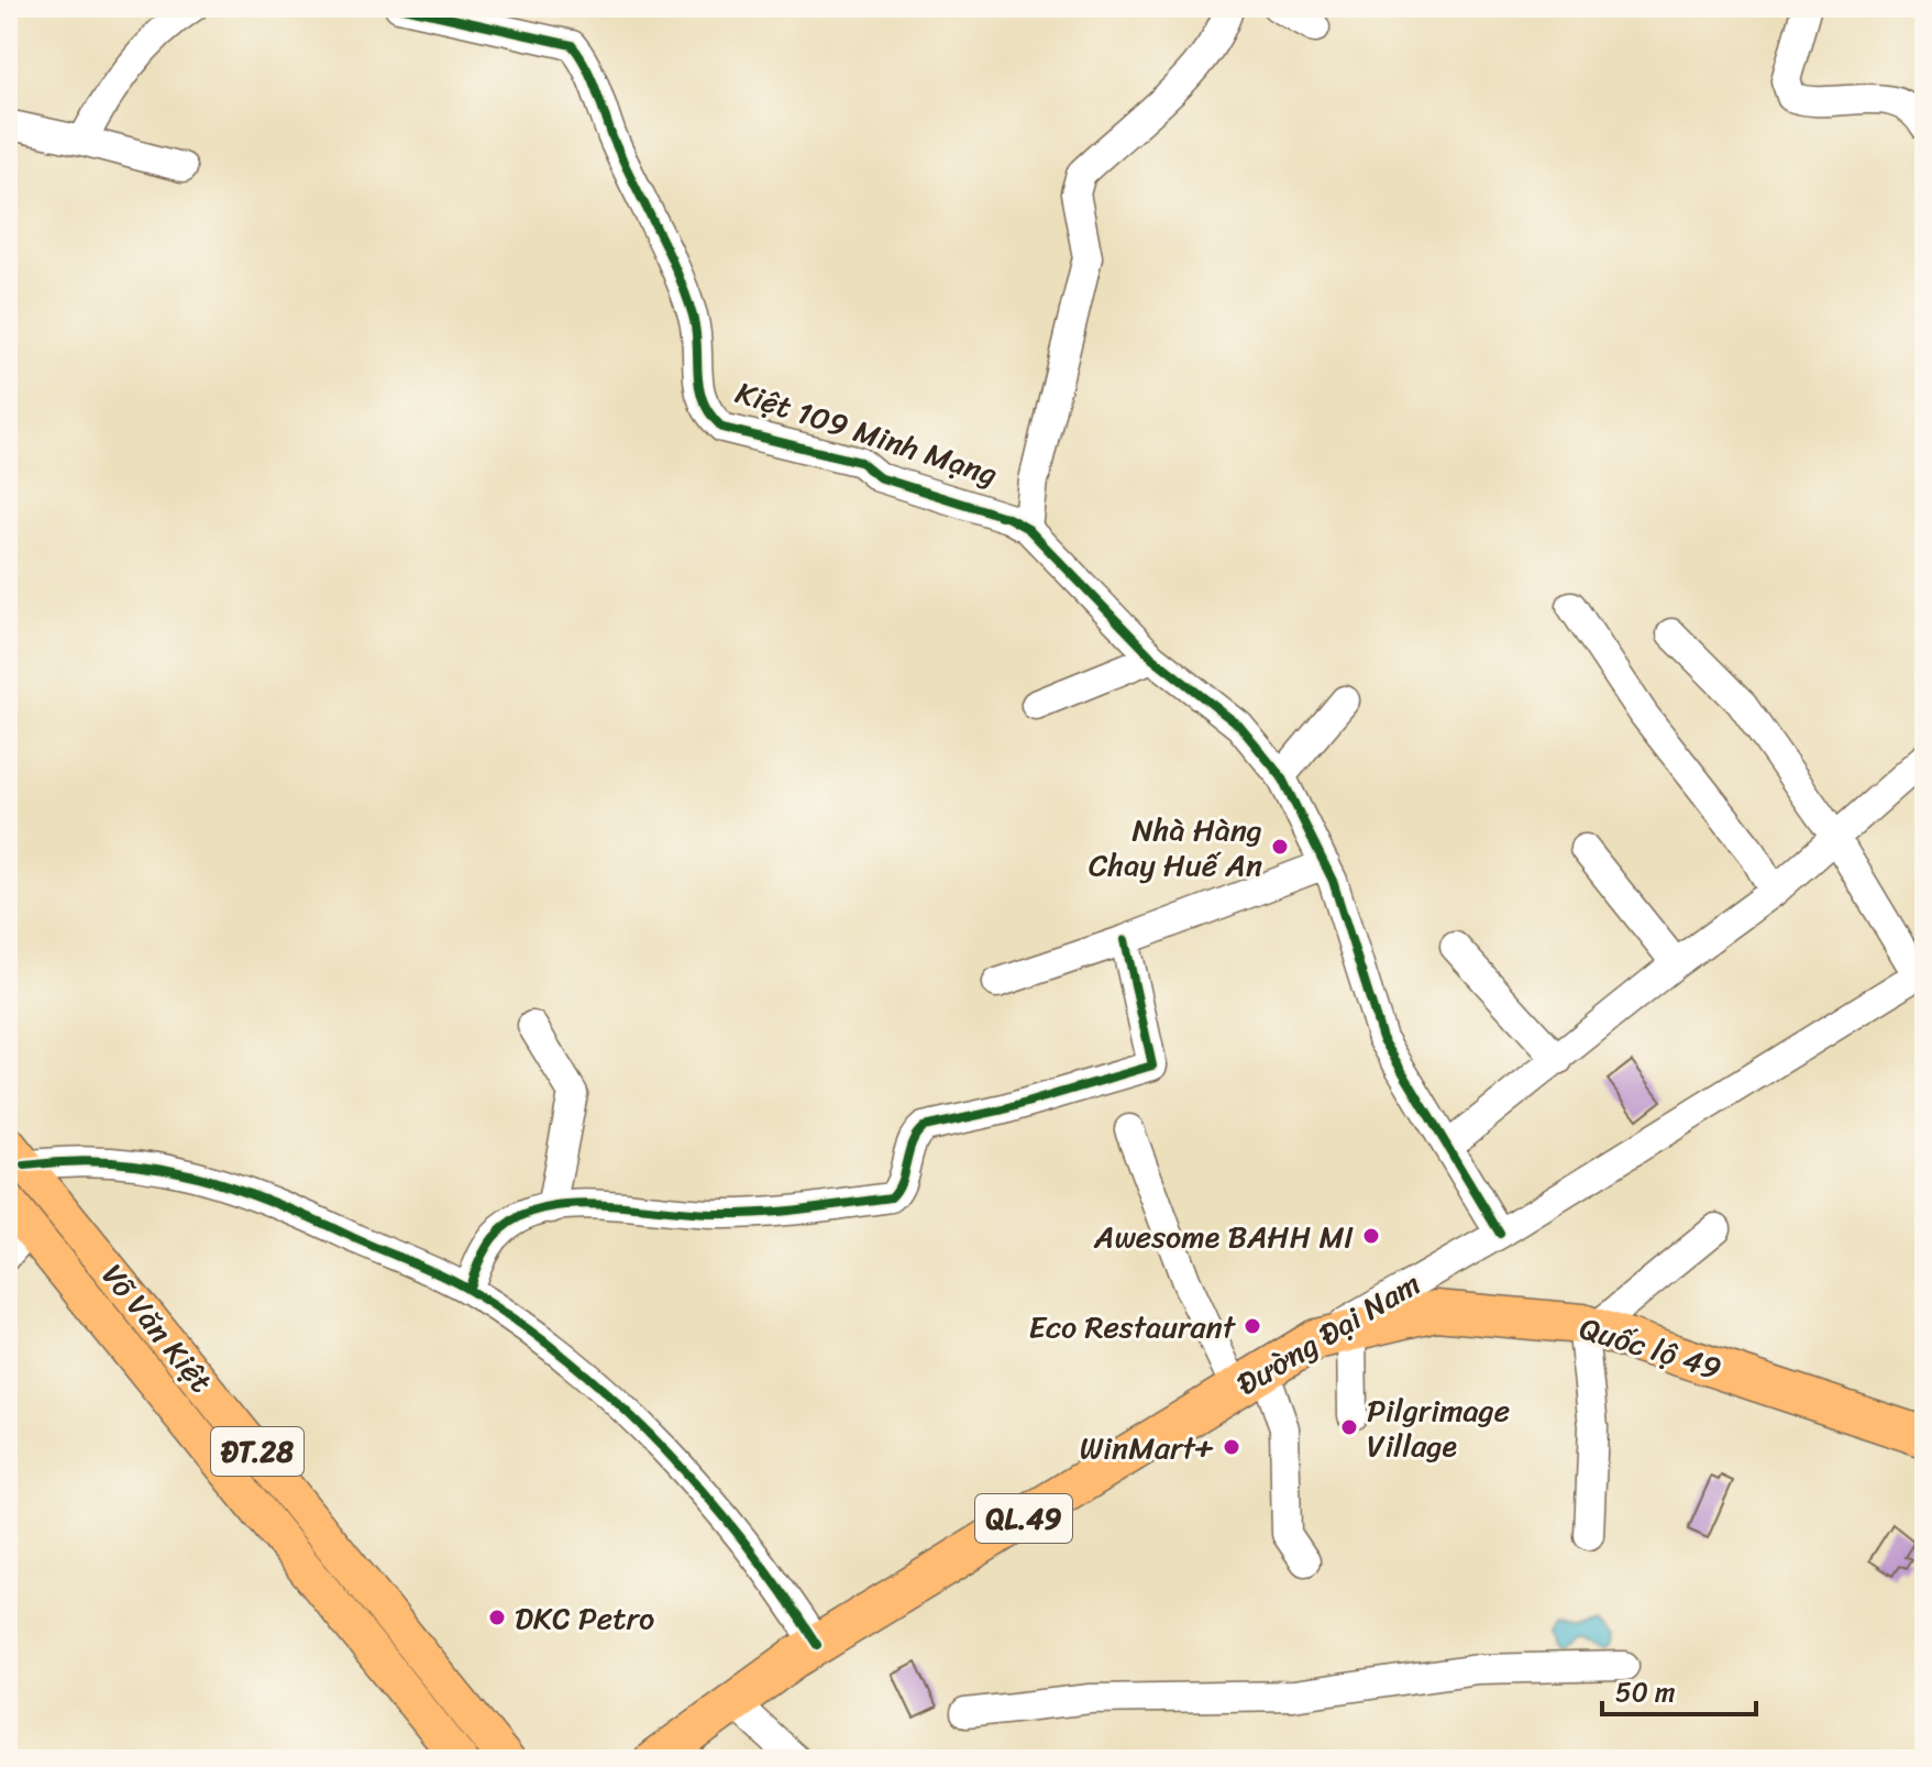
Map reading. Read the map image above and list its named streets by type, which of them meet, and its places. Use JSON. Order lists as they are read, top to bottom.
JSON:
{
  "streets": {
    "highway": ["Đường Đại Nam", "Quốc lộ 49", "QL.49"],
    "main road": ["Võ Văn Kiệt", "ĐT.28"],
    "street": ["Kiệt 109 Minh Mạng"]
  },
  "crossings": [
    ["Kiệt 109 Minh Mạng", "Đường Đại Nam"],
    ["Đường Đại Nam", "Quốc lộ 49"],
    ["Đường Đại Nam", "QL.49"]
  ],
  "places": [
    "Nhà Hàng Chay Huế An",
    "Awesome BAHH MI",
    "Eco Restaurant",
    "Pilgrimage Village",
    "WinMart+",
    "DKC Petro"
  ],
  "scale_bar": "50 m"
}
